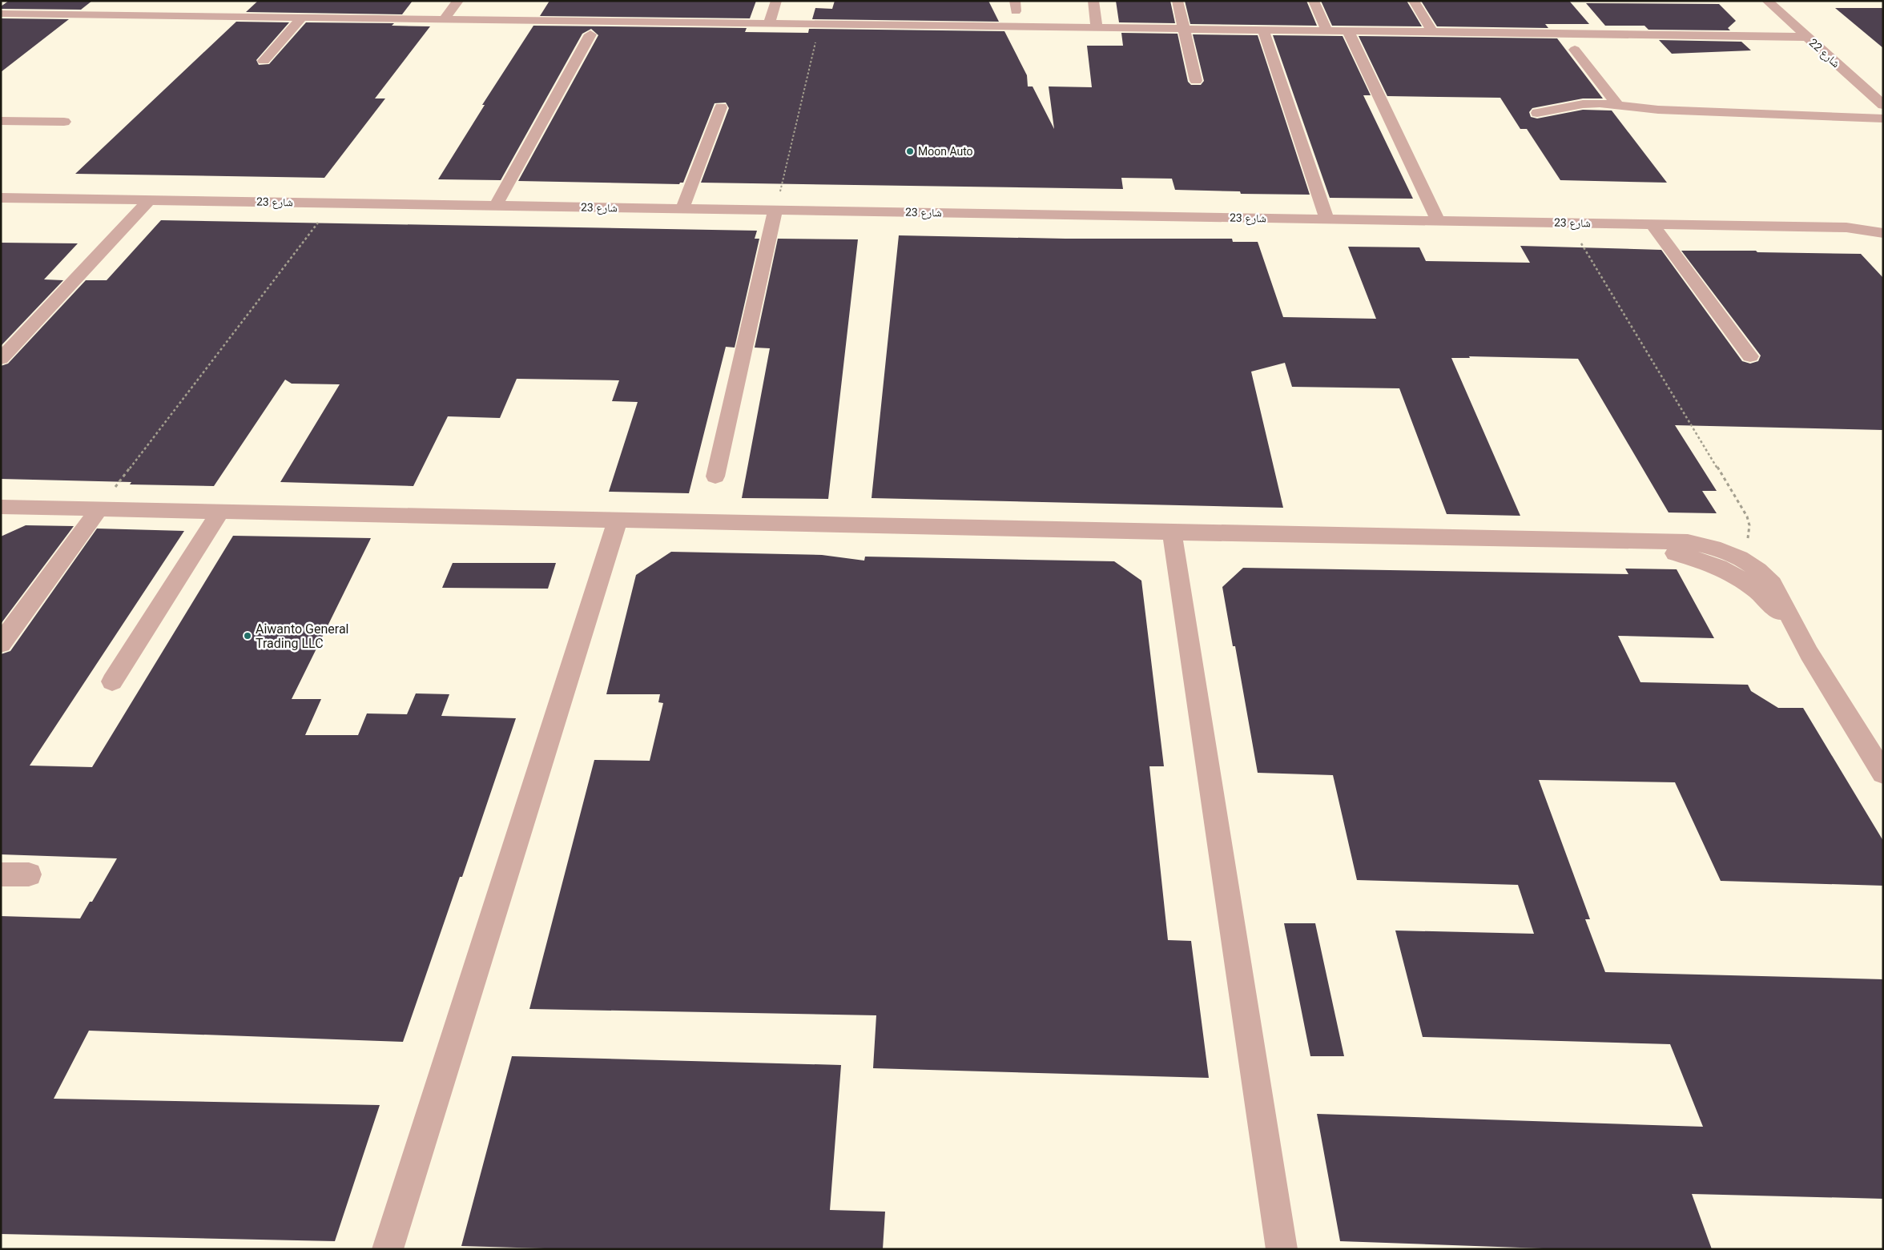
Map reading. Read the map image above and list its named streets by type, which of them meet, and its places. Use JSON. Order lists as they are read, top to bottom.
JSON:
{
  "streets": {
    "street": ["شارع 22", "شارع 23"]
  },
  "places": ["Moon Auto", "Aiwanto General Trading LLC"]
}
